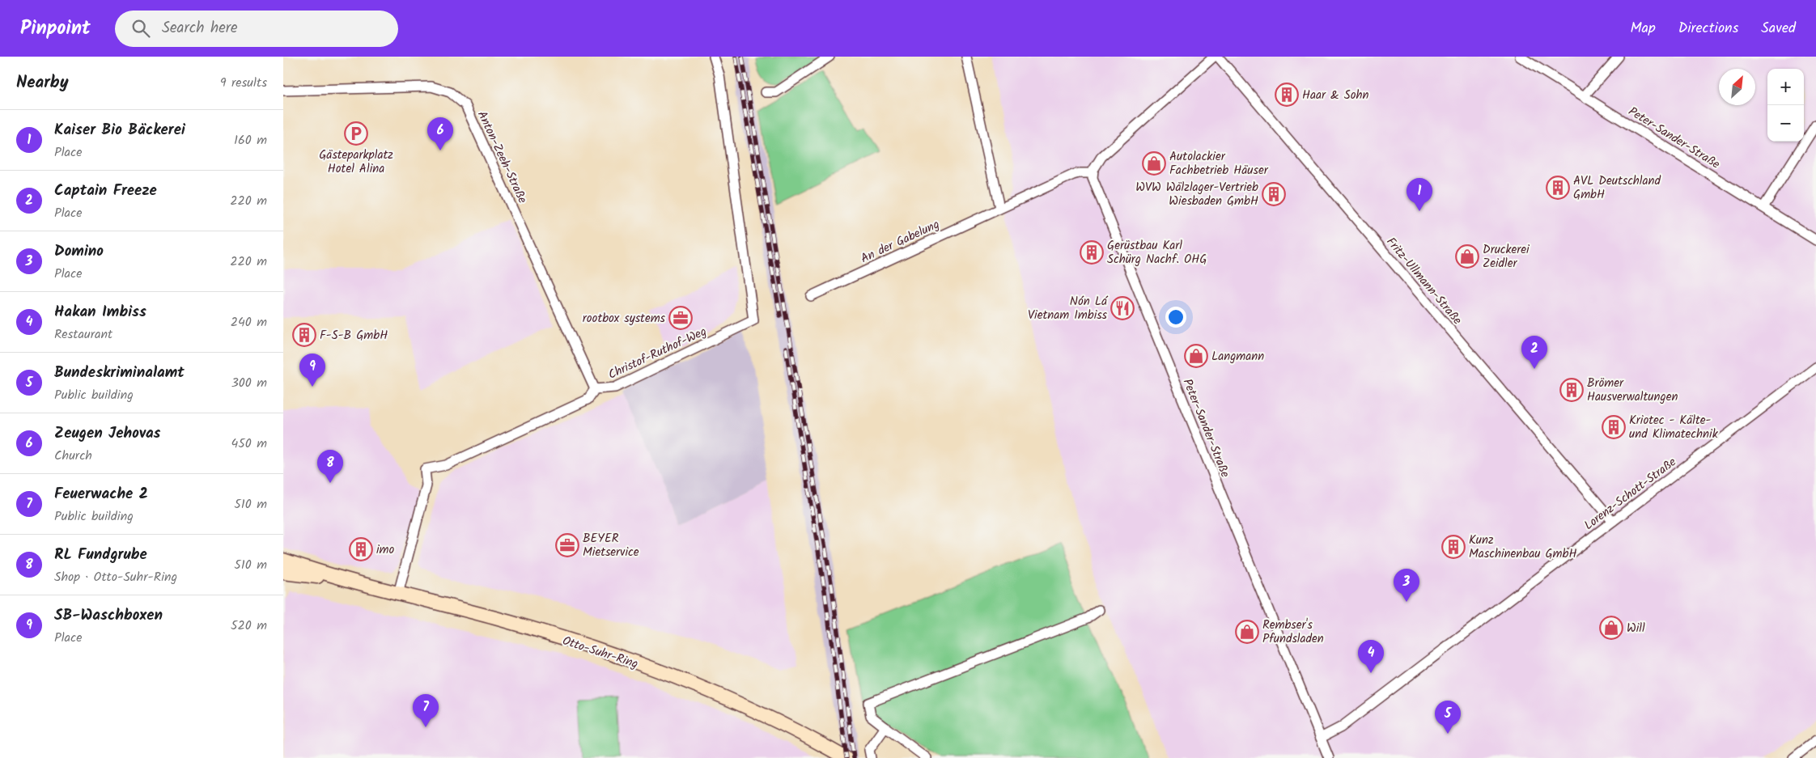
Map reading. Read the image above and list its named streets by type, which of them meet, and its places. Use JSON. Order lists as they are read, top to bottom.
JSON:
{
  "streets": {
    "street": [
      "Peter-Sander-Straße",
      "Anton-Zeeh-Straße",
      "An der Gabelung",
      "Fritz-Ullmann-Straße",
      "Christof-Ruthof-Weg",
      "Lorenz-Schott-Straße",
      "Otto-Suhr-Ring"
    ]
  },
  "crossings": [
    ["Peter-Sander-Straße", "An der Gabelung"],
    ["Peter-Sander-Straße", "Lorenz-Schott-Straße"],
    ["Anton-Zeeh-Straße", "Christof-Ruthof-Weg"],
    ["Fritz-Ullmann-Straße", "Lorenz-Schott-Straße"],
    ["Christof-Ruthof-Weg", "Otto-Suhr-Ring"]
  ],
  "places": {
    "building": [
      "Haar & Sohn",
      "AVL Deutschland GmbH",
      "WVW Wälzlager-Vertrieb Wiesbaden GmbH",
      "Gerüstbau Karl Schürg Nachf. OHG",
      "F-S-B GmbH",
      "Brömer Hausverwaltungen",
      "Kriotec - Kälte- und Klimatechnik",
      "Kunz Maschinenbau GmbH",
      "imo"
    ],
    "parking": ["Gästeparkplatz Hotel Alina"],
    "shop": [
      "Autolackier Fachbetrieb Häuser",
      "Druckerei Zeidler",
      "Langmann",
      "Will",
      "Rembser's Pfundsladen"
    ],
    "restaurant": ["Nón Lá Vietnam Imbiss"],
    "office": ["rootbox systems", "BEYER Mietservice"]
  },
  "north": "top right",
  "page": {
    "header": "Pinpoint",
    "search": "Search here",
    "nav": ["Map", "Directions", "Saved"],
    "heading": ["Nearby", "9 results"],
    "map_buttons": ["+", "−"],
    "list": [
      {
        "mark": "1",
        "name": "Kaiser Bio Bäckerei",
        "note": "Place",
        "value": "160 m"
      },
      {
        "mark": "2",
        "name": "Captain Freeze",
        "note": "Place",
        "value": "220 m"
      },
      {
        "mark": "3",
        "name": "Domino",
        "note": "Place",
        "value": "220 m"
      },
      {
        "mark": "4",
        "name": "Hakan Imbiss",
        "note": "Restaurant",
        "value": "240 m"
      },
      {
        "mark": "5",
        "name": "Bundeskriminalamt",
        "note": "Public building",
        "value": "300 m"
      },
      {
        "mark": "6",
        "name": "Zeugen Jehovas",
        "note": "Church",
        "value": "450 m"
      },
      {
        "mark": "7",
        "name": "Feuerwache 2",
        "note": "Public building",
        "value": "510 m"
      },
      {
        "mark": "8",
        "name": "RL Fundgrube",
        "note": "Shop · Otto-Suhr-Ring",
        "value": "510 m"
      },
      {
        "mark": "9",
        "name": "SB-Waschboxen",
        "note": "Place",
        "value": "520 m"
      }
    ],
    "pins": [
      "6",
      "1",
      "2",
      "9",
      "8",
      "3",
      "4",
      "7",
      "5"
    ]
  }
}
